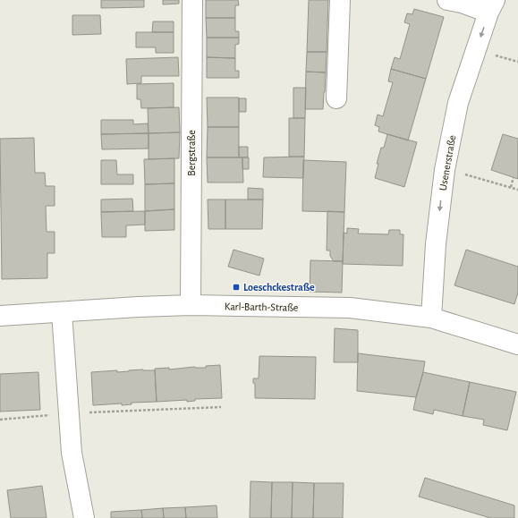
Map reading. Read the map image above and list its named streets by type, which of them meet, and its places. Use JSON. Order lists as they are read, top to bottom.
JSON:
{
  "streets": {
    "street": ["Bergstraße", "Usenerstraße", "Karl-Barth-Straße"]
  },
  "crossings": [
    ["Bergstraße", "Karl-Barth-Straße"],
    ["Usenerstraße", "Karl-Barth-Straße"]
  ],
  "places": {
    "transit": ["Loeschckestraße"]
  }
}
